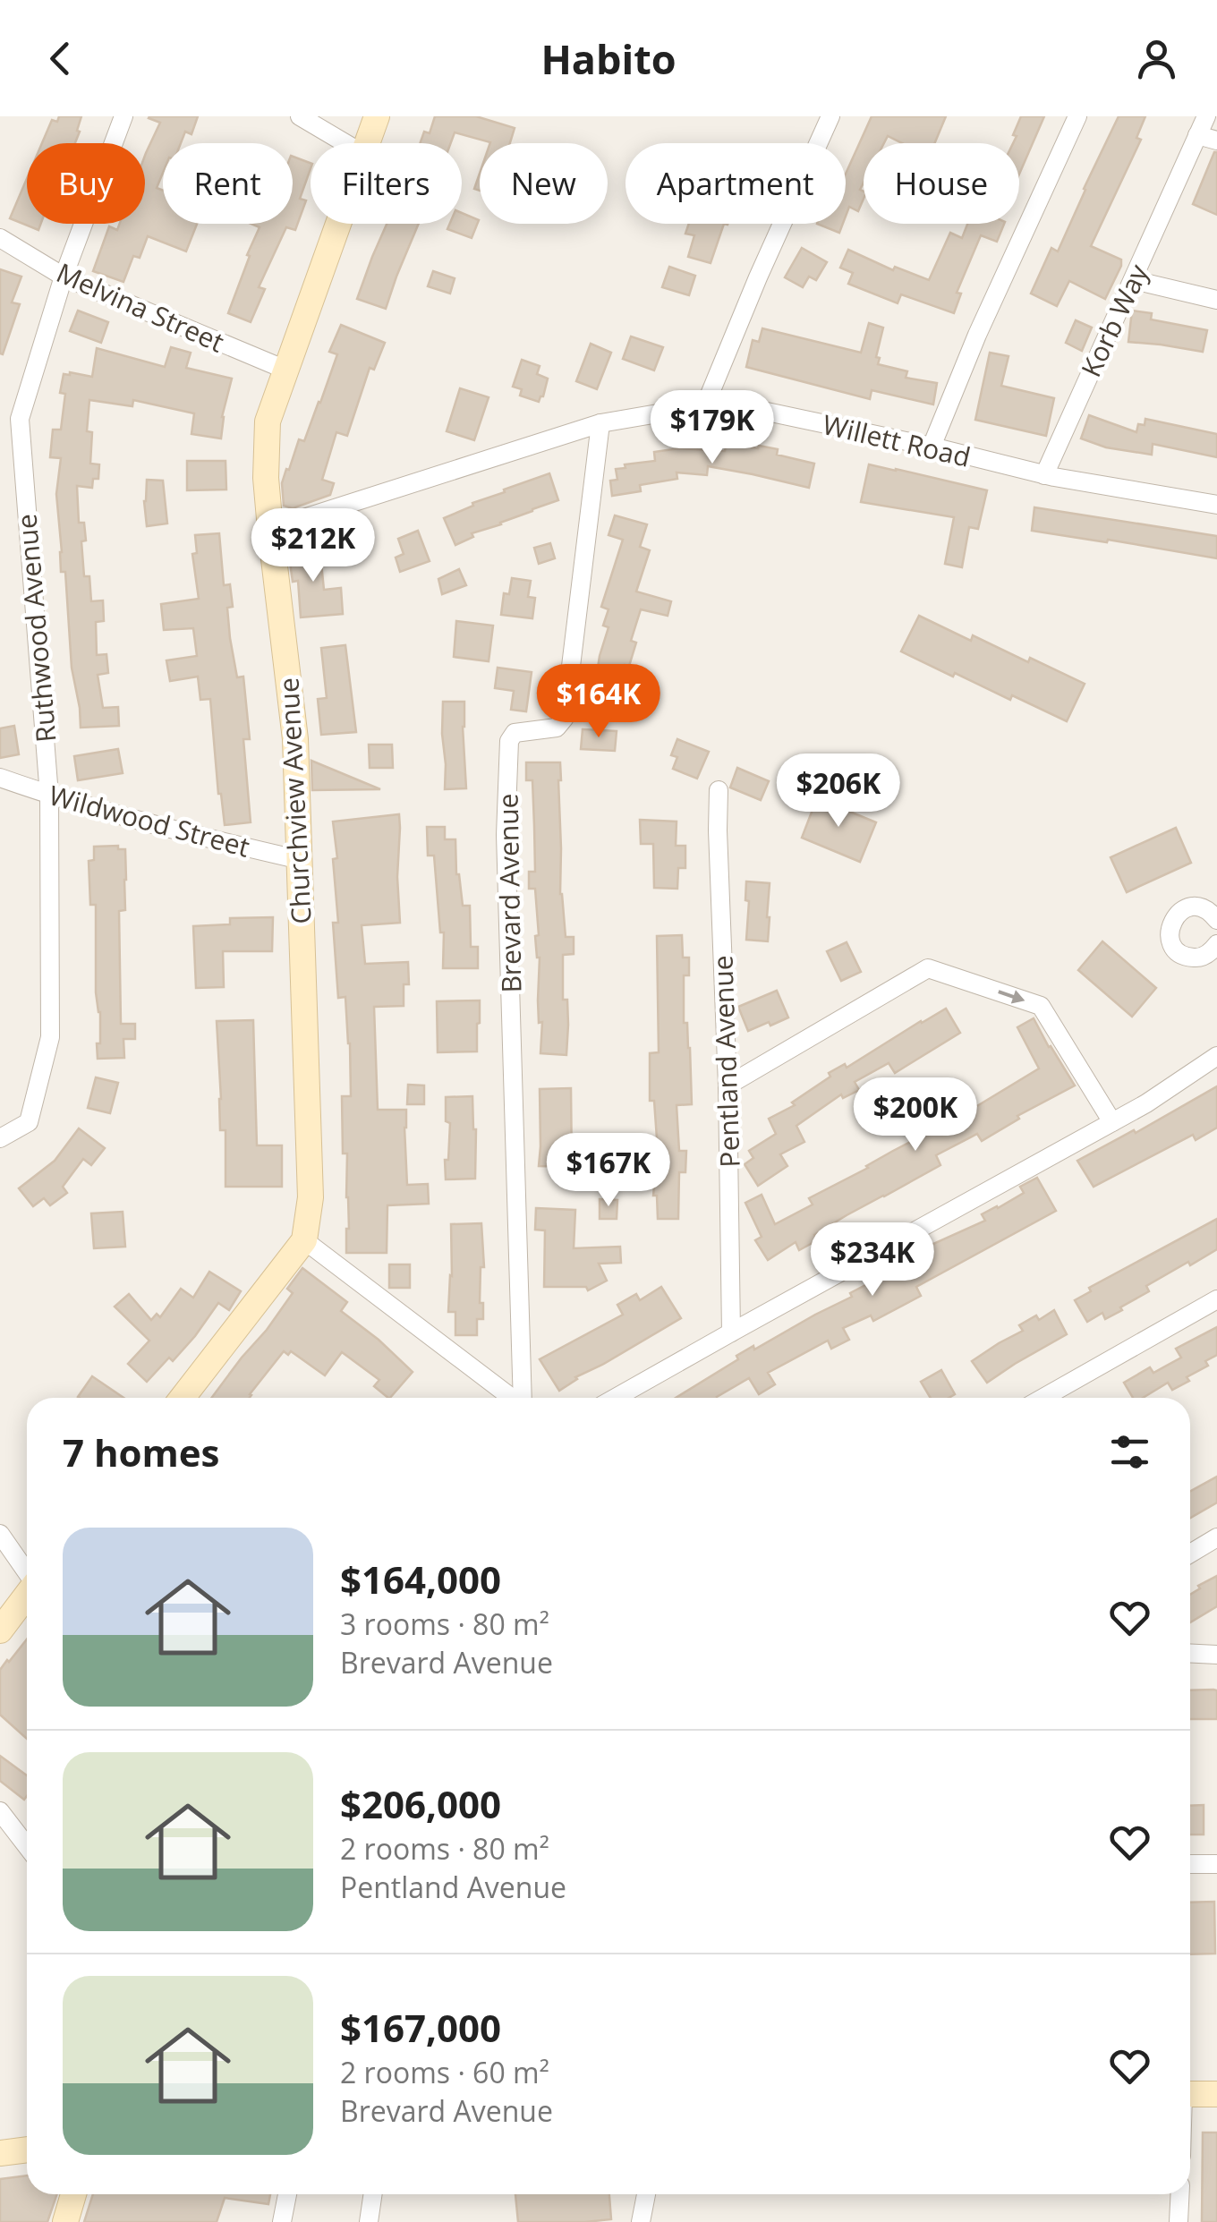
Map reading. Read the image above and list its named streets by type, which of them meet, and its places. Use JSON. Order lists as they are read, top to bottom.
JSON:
{
  "streets": {
    "street": [
      "Melvina Street",
      "Korb Way",
      "Willett Road",
      "Ruthwood Avenue",
      "Churchview Avenue",
      "Wildwood Street",
      "Brevard Avenue",
      "Pentland Avenue"
    ]
  },
  "crossings": [
    ["Melvina Street", "Ruthwood Avenue"],
    ["Melvina Street", "Churchview Avenue"],
    ["Korb Way", "Willett Road"],
    ["Willett Road", "Churchview Avenue"],
    ["Willett Road", "Brevard Avenue"],
    ["Ruthwood Avenue", "Wildwood Street"],
    ["Churchview Avenue", "Wildwood Street"]
  ],
  "page": {
    "header": "Habito",
    "chip": [
      "Buy",
      "Rent",
      "Filters",
      "New",
      "Apartment",
      "House"
    ],
    "price": [
      "$179K",
      "$212K",
      "$164K",
      "$206K",
      "$200K",
      "$167K",
      "$234K"
    ],
    "heading": "7 homes",
    "list": [
      {
        "name": "$164,000",
        "note": "3 rooms · 80 m² · Brevard Avenue"
      },
      {
        "name": "$206,000",
        "note": "2 rooms · 80 m² · Pentland Avenue"
      },
      {
        "name": "$167,000",
        "note": "2 rooms · 60 m² · Brevard Avenue"
      }
    ]
  }
}
